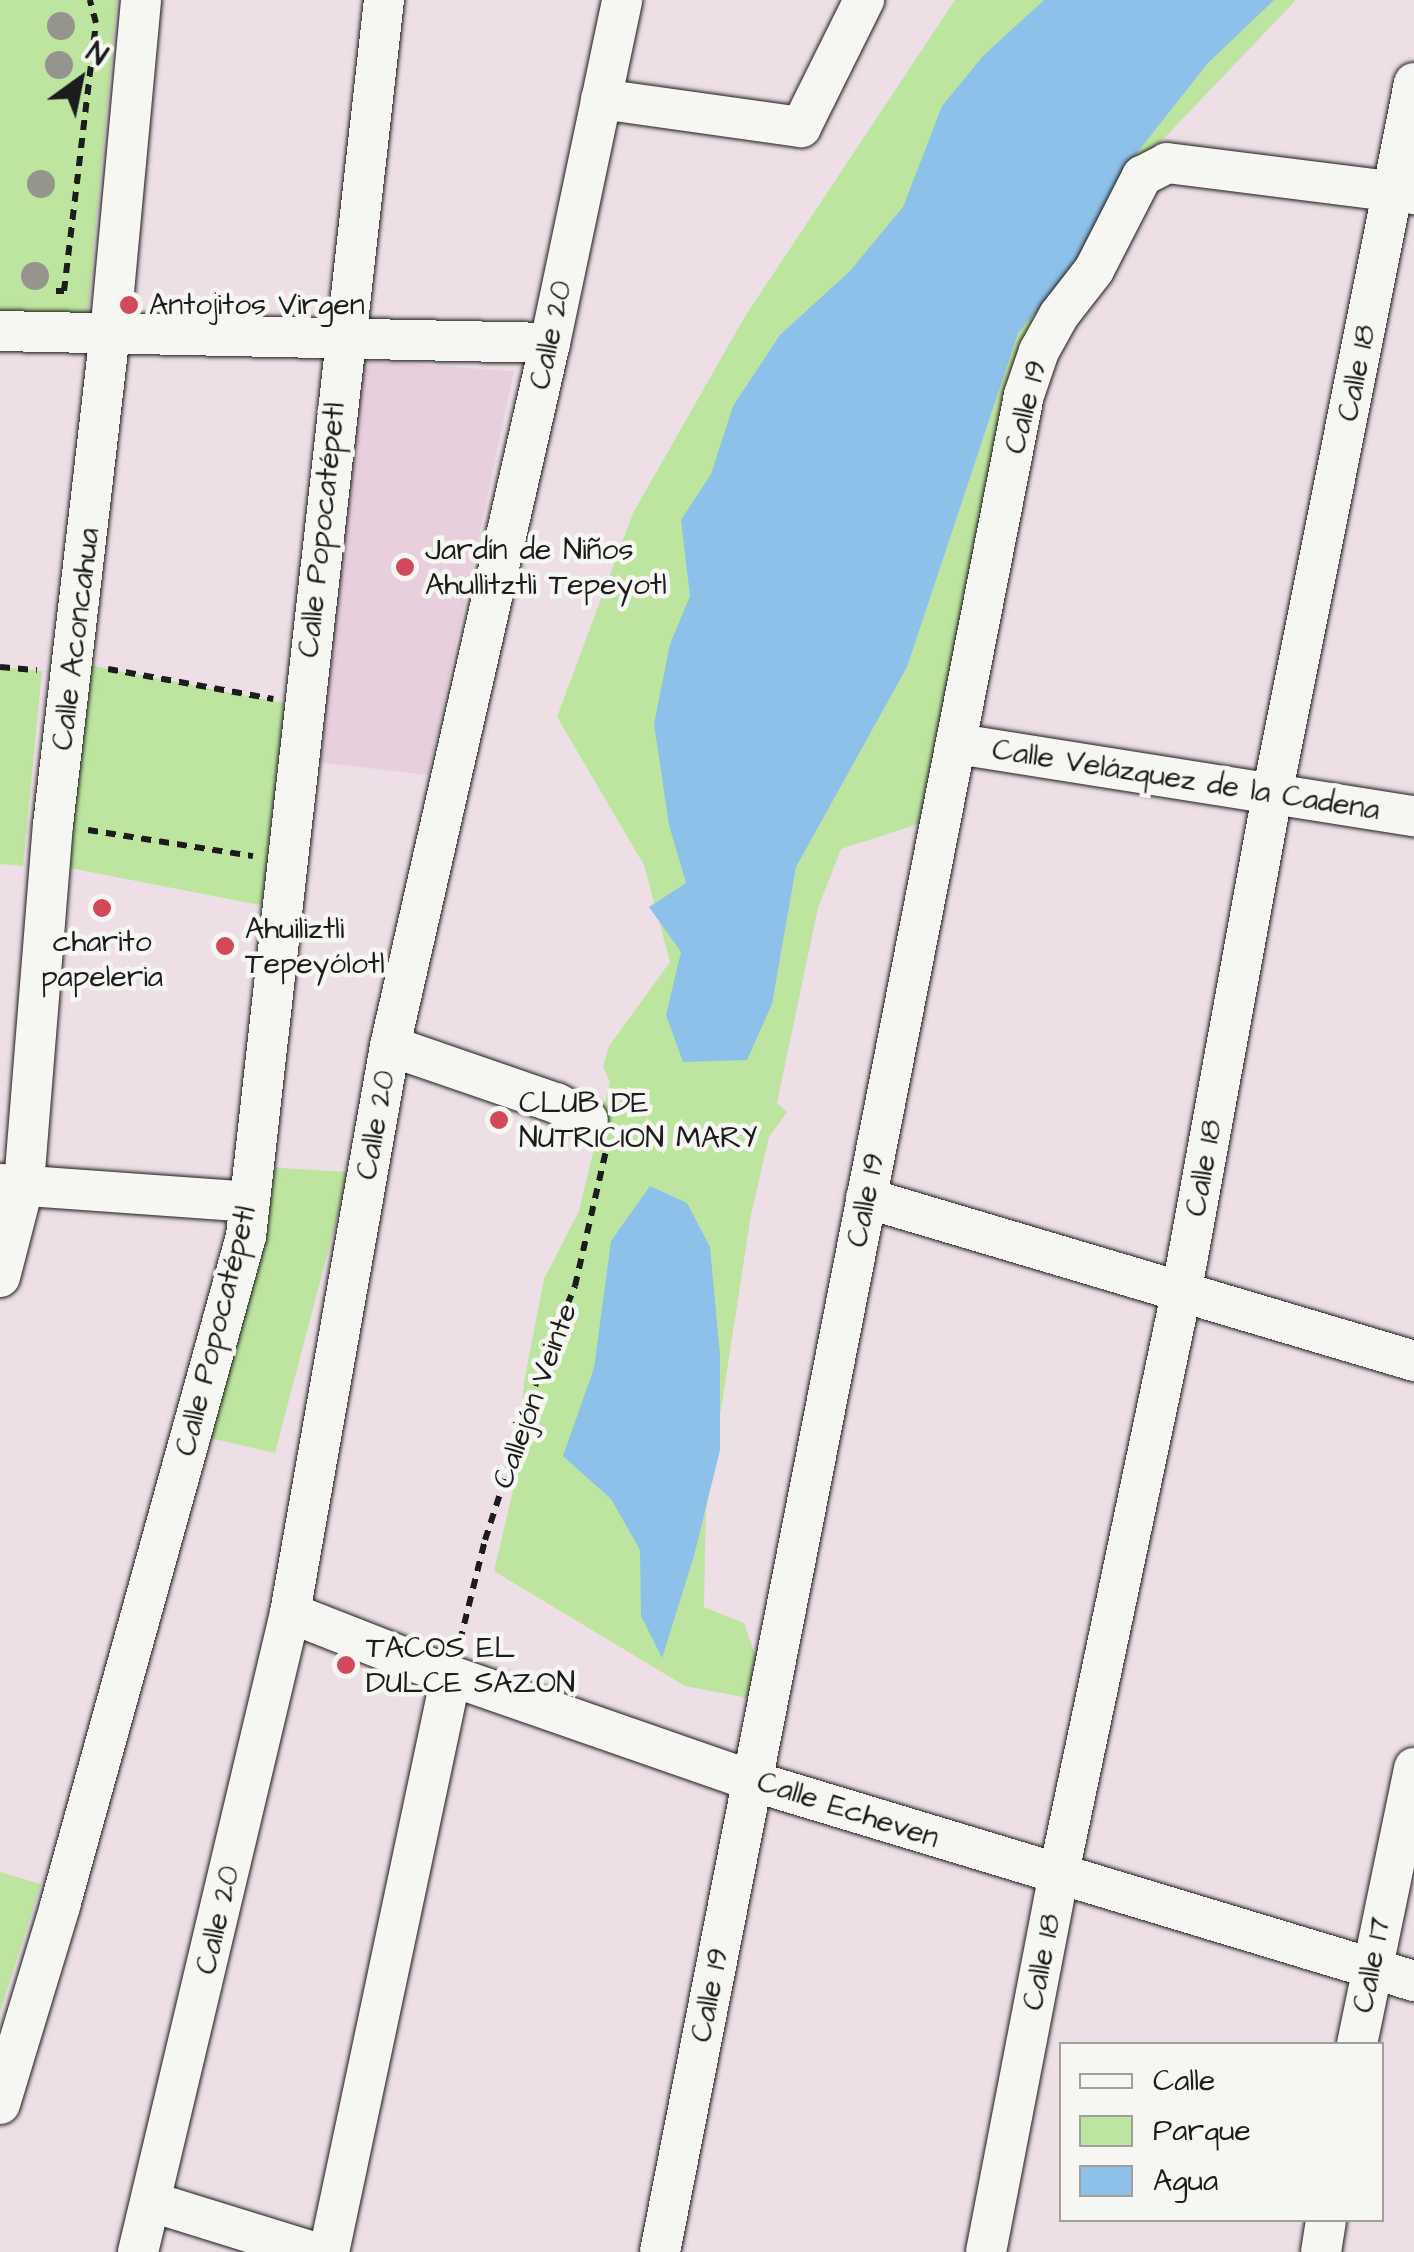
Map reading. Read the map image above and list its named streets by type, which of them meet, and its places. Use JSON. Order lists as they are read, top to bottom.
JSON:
{
  "streets": {
    "street": [
      "Calle 20",
      "Calle 18",
      "Calle 19",
      "Calle Popocatépetl",
      "Calle Aconcahua",
      "Calle Velázquez de la Cadena",
      "Calle Echeven",
      "Calle 17"
    ],
    "path": ["Callejón Veinte"]
  },
  "crossings": [
    ["Calle 20", "Calle Echeven"],
    ["Calle 18", "Calle 19"],
    ["Calle 18", "Calle Velázquez de la Cadena"],
    ["Calle 18", "Calle Echeven"],
    ["Calle 19", "Calle Velázquez de la Cadena"],
    ["Calle 19", "Calle Echeven"],
    ["Callejón Veinte", "Calle Echeven"],
    ["Calle Echeven", "Calle 17"]
  ],
  "places": [
    "Antojitos Virgen",
    "Jardín de Niños Ahullitztli Tepeyotl",
    "charito papeleria",
    "Ahuiliztli Tepeyólotl",
    "CLUB DE NUTRICION MARY",
    "TACOS EL DULCE SAZON"
  ],
  "legend": ["Calle", "Parque", "Agua"],
  "north": "top right"
}
